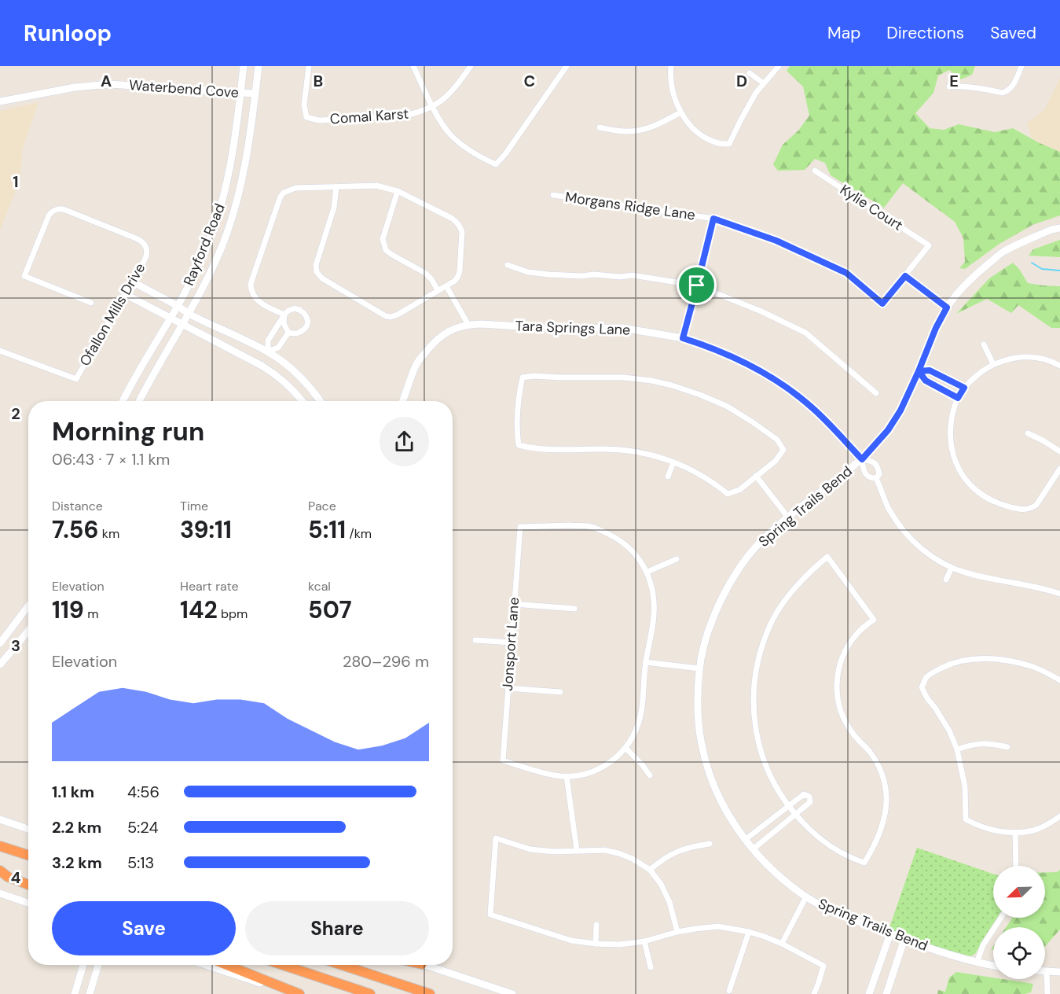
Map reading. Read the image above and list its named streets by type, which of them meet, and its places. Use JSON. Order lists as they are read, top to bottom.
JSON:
{
  "streets": {
    "street": [
      "Waterbend Cove",
      "Comal Karst",
      "Morgans Ridge Lane",
      "Kylie Court",
      "Rayford Road",
      "Ofallon Mills Drive",
      "Tara Springs Lane",
      "Spring Trails Bend",
      "Jonsport Lane"
    ]
  },
  "crossings": [
    ["Waterbend Cove", "Rayford Road"],
    ["Morgans Ridge Lane", "Kylie Court"],
    ["Tara Springs Lane", "Spring Trails Bend"]
  ],
  "north": "bottom left",
  "page": {
    "header": "Runloop",
    "nav": ["Map", "Directions", "Saved"],
    "heading": ["Morning run", "06:43 · 7 × 1.1 km"],
    "stats": [
      ["Distance", "7.56 km"],
      ["Time", "39:11"],
      ["Pace", "5:11 /km"],
      ["Elevation", "119 m"],
      ["Heart rate", "142 bpm"],
      ["kcal", "507"]
    ],
    "chart": ["Elevation", "280–296 m"],
    "list": [
      {
        "name": "1.1 km",
        "note": "4:56"
      },
      {
        "name": "2.2 km",
        "note": "5:24"
      },
      {
        "name": "3.2 km",
        "note": "5:13"
      }
    ],
    "buttons": ["Save", "Share"]
  },
  "grid": {
    "columns": [
      "A",
      "B",
      "C",
      "D",
      "E"
    ],
    "rows": [
      "1",
      "2",
      "3",
      "4"
    ]
  }
}
